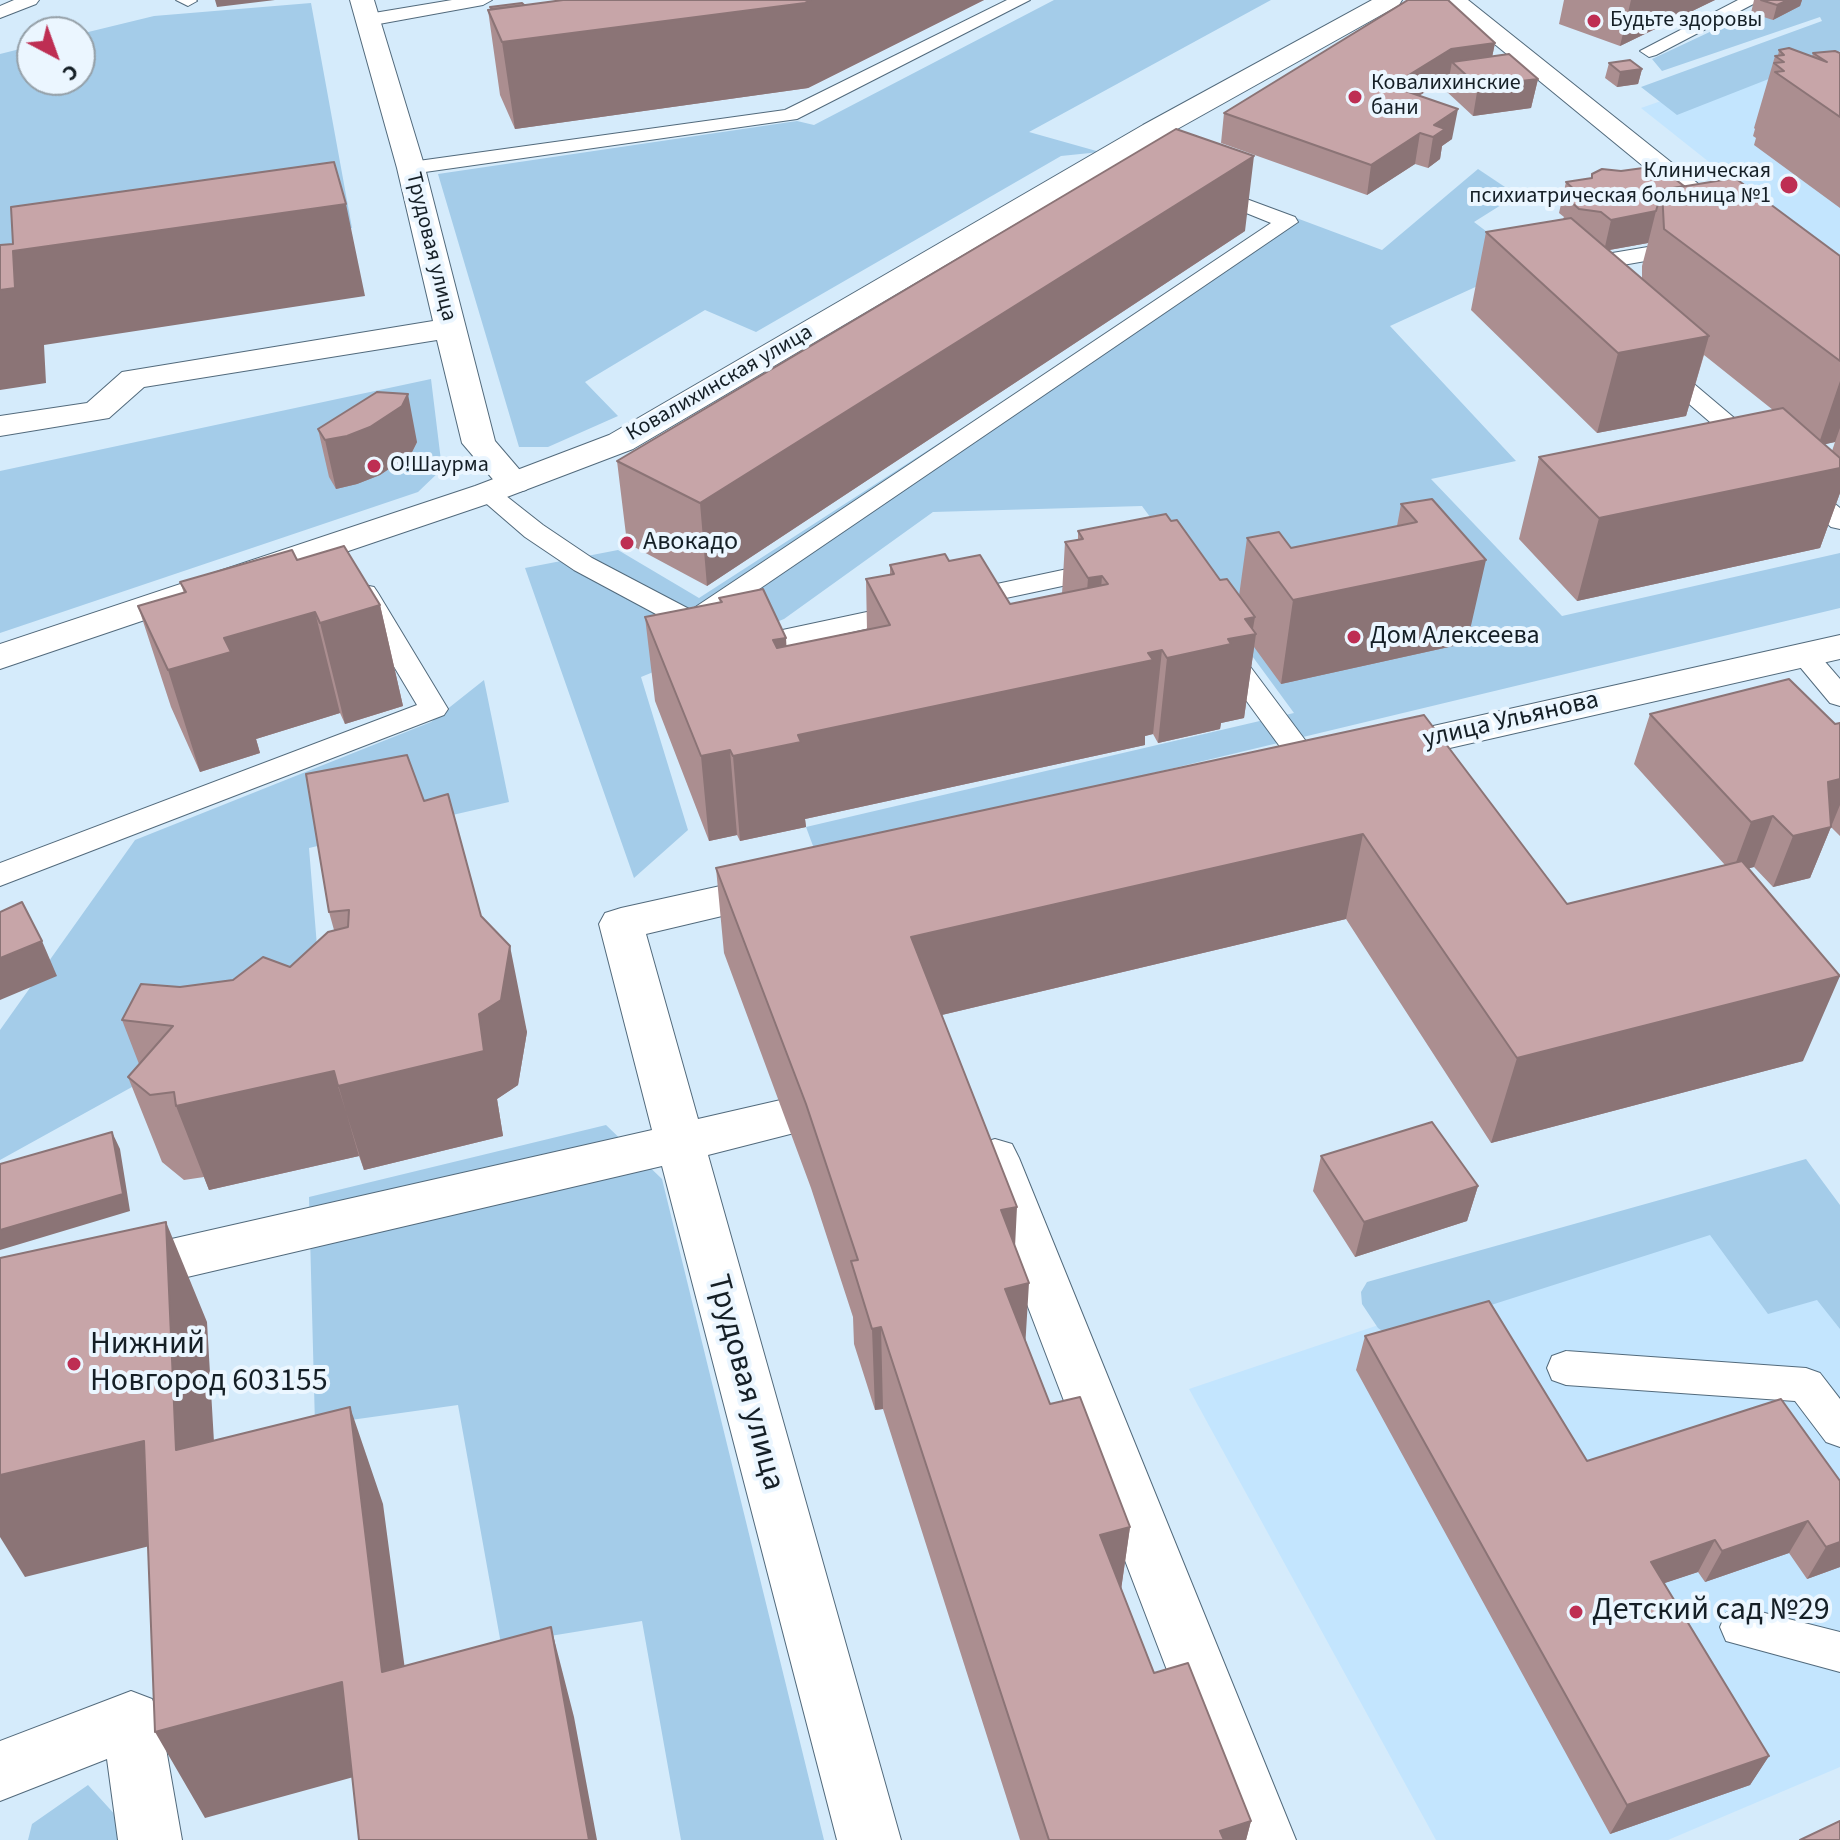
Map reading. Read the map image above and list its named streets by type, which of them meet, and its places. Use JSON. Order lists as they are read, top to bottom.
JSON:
{
  "streets": {
    "street": ["Трудовая улица", "Ковалихинская улица", "улица Ульянова"]
  },
  "crossings": [
    ["Трудовая улица", "Ковалихинская улица"]
  ],
  "places": [
    "Будьте здоровы",
    "Ковалихинские бани",
    "Клиническая психиатрическая больница №1",
    "О!Шаурма",
    "Авокадо",
    "Дом Алексеева",
    "Нижний Новгород 603155",
    "Детский сад №29"
  ],
  "north": "bottom right"
}
